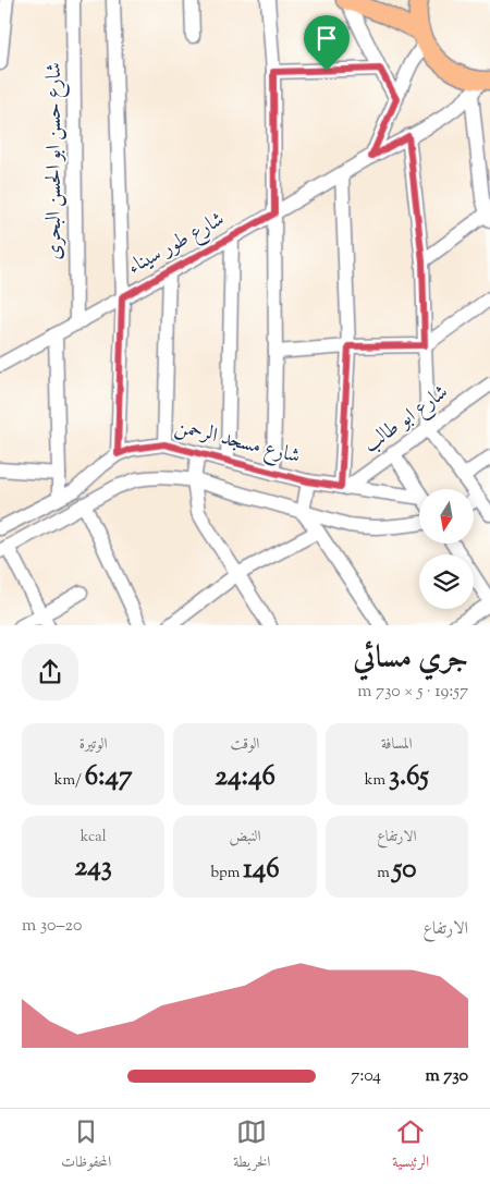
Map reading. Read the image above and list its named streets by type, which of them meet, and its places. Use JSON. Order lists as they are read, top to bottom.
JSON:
{
  "streets": {
    "street": [
      "شارع حسن ابو الحسن البحرى",
      "شارع طور سيناء",
      "شارع ابو طالب",
      "شارع مسجد الرحمن"
    ]
  },
  "crossings": [
    ["شارع حسن ابو الحسن البحرى", "شارع طور سيناء"],
    ["شارع ابو طالب", "شارع مسجد الرحمن"]
  ],
  "north": "bottom",
  "page": {
    "heading": ["جري مسائي", "19:57 · 5 × 730 m"],
    "stats": [
      ["المسافة", "3.65 km"],
      ["الوقت", "24:46"],
      ["الوتيرة", "6:47 /km"],
      ["الارتفاع", "50 m"],
      ["النبض", "146 bpm"],
      ["kcal", "243"]
    ],
    "chart": ["الارتفاع", "20–30 m"],
    "list": [
      {
        "name": "730 m",
        "note": "7:04"
      }
    ],
    "tabs": ["الرئيسية", "الخريطة", "المحفوظات"]
  }
}
